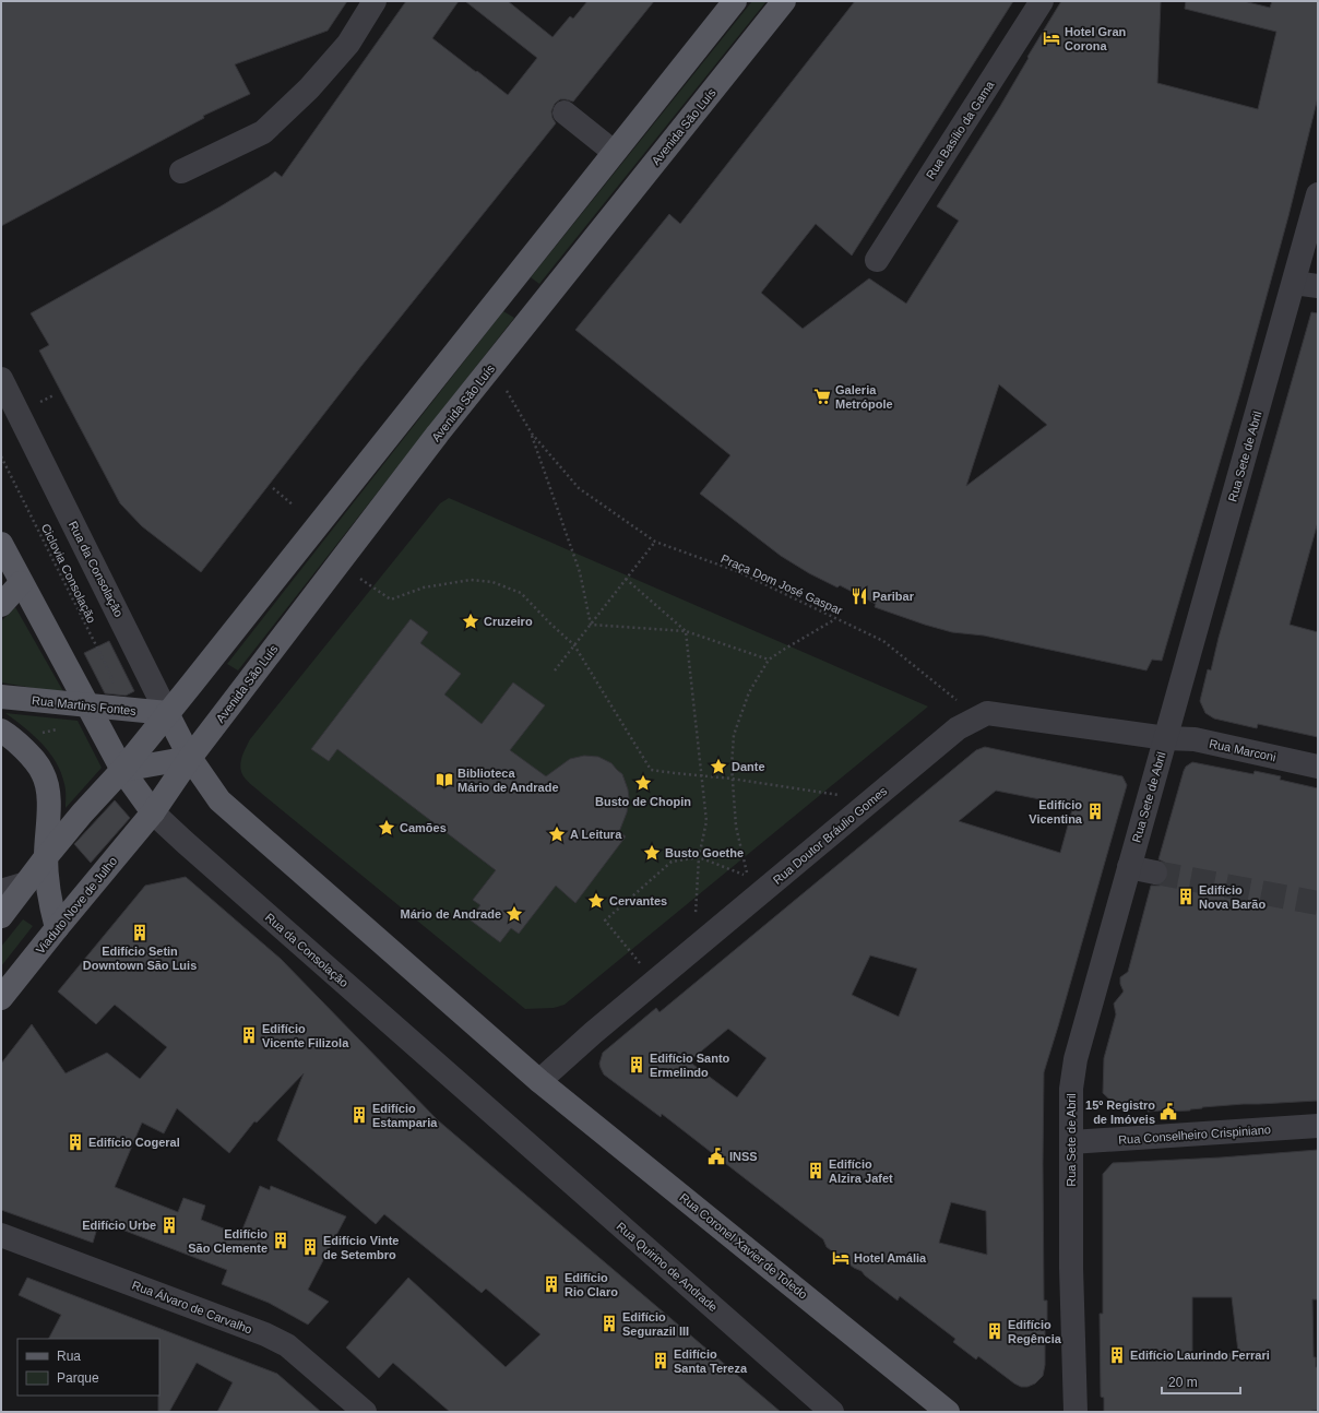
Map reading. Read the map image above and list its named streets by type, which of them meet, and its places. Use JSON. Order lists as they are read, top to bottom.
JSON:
{
  "streets": {
    "main road": [
      "Avenida São Luís",
      "Rua da Consolação",
      "Rua Martins Fontes",
      "Viaduto Nove de Julho",
      "Rua Coronel Xavier de Toledo"
    ],
    "street": [
      "Rua Basílio da Gama",
      "Rua Sete de Abril",
      "Rua Marconi",
      "Rua Doutor Bráulio Gomes",
      "Rua Conselheiro Crispiniano",
      "Rua Quirino de Andrade",
      "Rua Álvaro de Carvalho"
    ],
    "path": ["Ciclovia Consolação", "Praça Dom José Gaspar"]
  },
  "crossings": [
    ["Avenida São Luís", "Rua da Consolação"],
    ["Avenida São Luís", "Viaduto Nove de Julho"],
    ["Rua Sete de Abril", "Rua Marconi"],
    ["Rua Sete de Abril", "Rua Conselheiro Crispiniano"],
    ["Rua da Consolação", "Rua Martins Fontes"],
    ["Rua da Consolação", "Rua Doutor Bráulio Gomes"],
    ["Rua da Consolação", "Viaduto Nove de Julho"],
    ["Rua da Consolação", "Rua Coronel Xavier de Toledo"],
    ["Rua da Consolação", "Rua Quirino de Andrade"],
    ["Praça Dom José Gaspar", "Rua Doutor Bráulio Gomes"],
    ["Rua Doutor Bráulio Gomes", "Rua Coronel Xavier de Toledo"]
  ],
  "places": {
    "hotel": ["Hotel Gran Corona", "Hotel Amália"],
    "supermarket": ["Galeria Metrópole"],
    "restaurant": ["Paribar"],
    "place": [
      "Cruzeiro",
      "Dante",
      "Busto de Chopin",
      "Camões",
      "A Leitura",
      "Busto Goethe",
      "Cervantes",
      "Mário de Andrade"
    ],
    "library": ["Biblioteca Mário de Andrade"],
    "building": [
      "Edifício Vicentina",
      "Edifício Nova Barão",
      "Edifício Setin Downtown São Luis",
      "Edifício Vicente Filizola",
      "Edifício Santo Ermelindo",
      "Edifício Estamparia",
      "Edifício Cogeral",
      "Edifício Alzira Jafet",
      "Edifício Urbe",
      "Edifício São Clemente",
      "Edifício Vinte de Setembro",
      "Edifício Rio Claro",
      "Edifício Segurazil III",
      "Edifício Regência",
      "Edifício Laurindo Ferrari",
      "Edifício Santa Tereza"
    ],
    "public building": ["15º Registro de Imóveis", "INSS"]
  },
  "legend": ["Rua", "Parque"],
  "scale_bar": "20 m"
}
